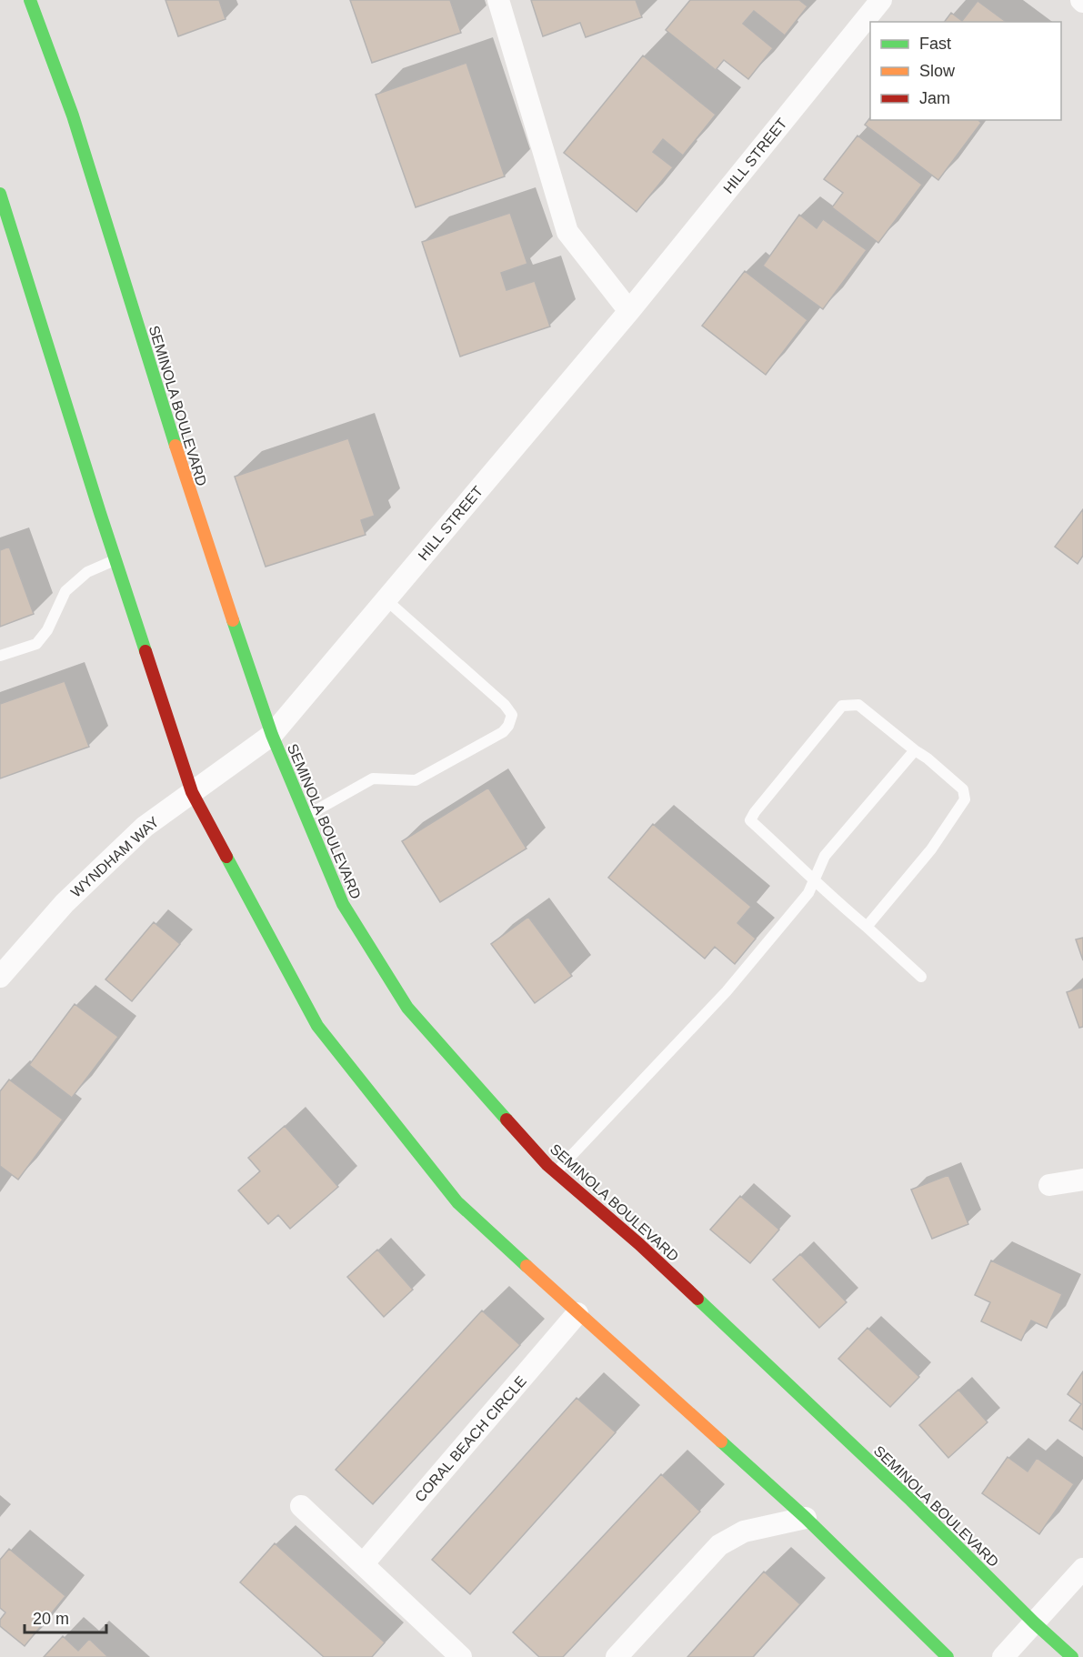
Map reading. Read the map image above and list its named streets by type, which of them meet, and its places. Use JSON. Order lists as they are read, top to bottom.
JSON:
{
  "streets": {
    "main road": ["SEMINOLA BOULEVARD"],
    "street": ["HILL STREET", "WYNDHAM WAY", "CORAL BEACH CIRCLE"]
  },
  "crossings": [
    ["HILL STREET", "SEMINOLA BOULEVARD"],
    ["HILL STREET", "WYNDHAM WAY"],
    ["SEMINOLA BOULEVARD", "WYNDHAM WAY"]
  ],
  "legend": ["Fast", "Slow", "Jam"],
  "scale_bar": "20 m"
}
